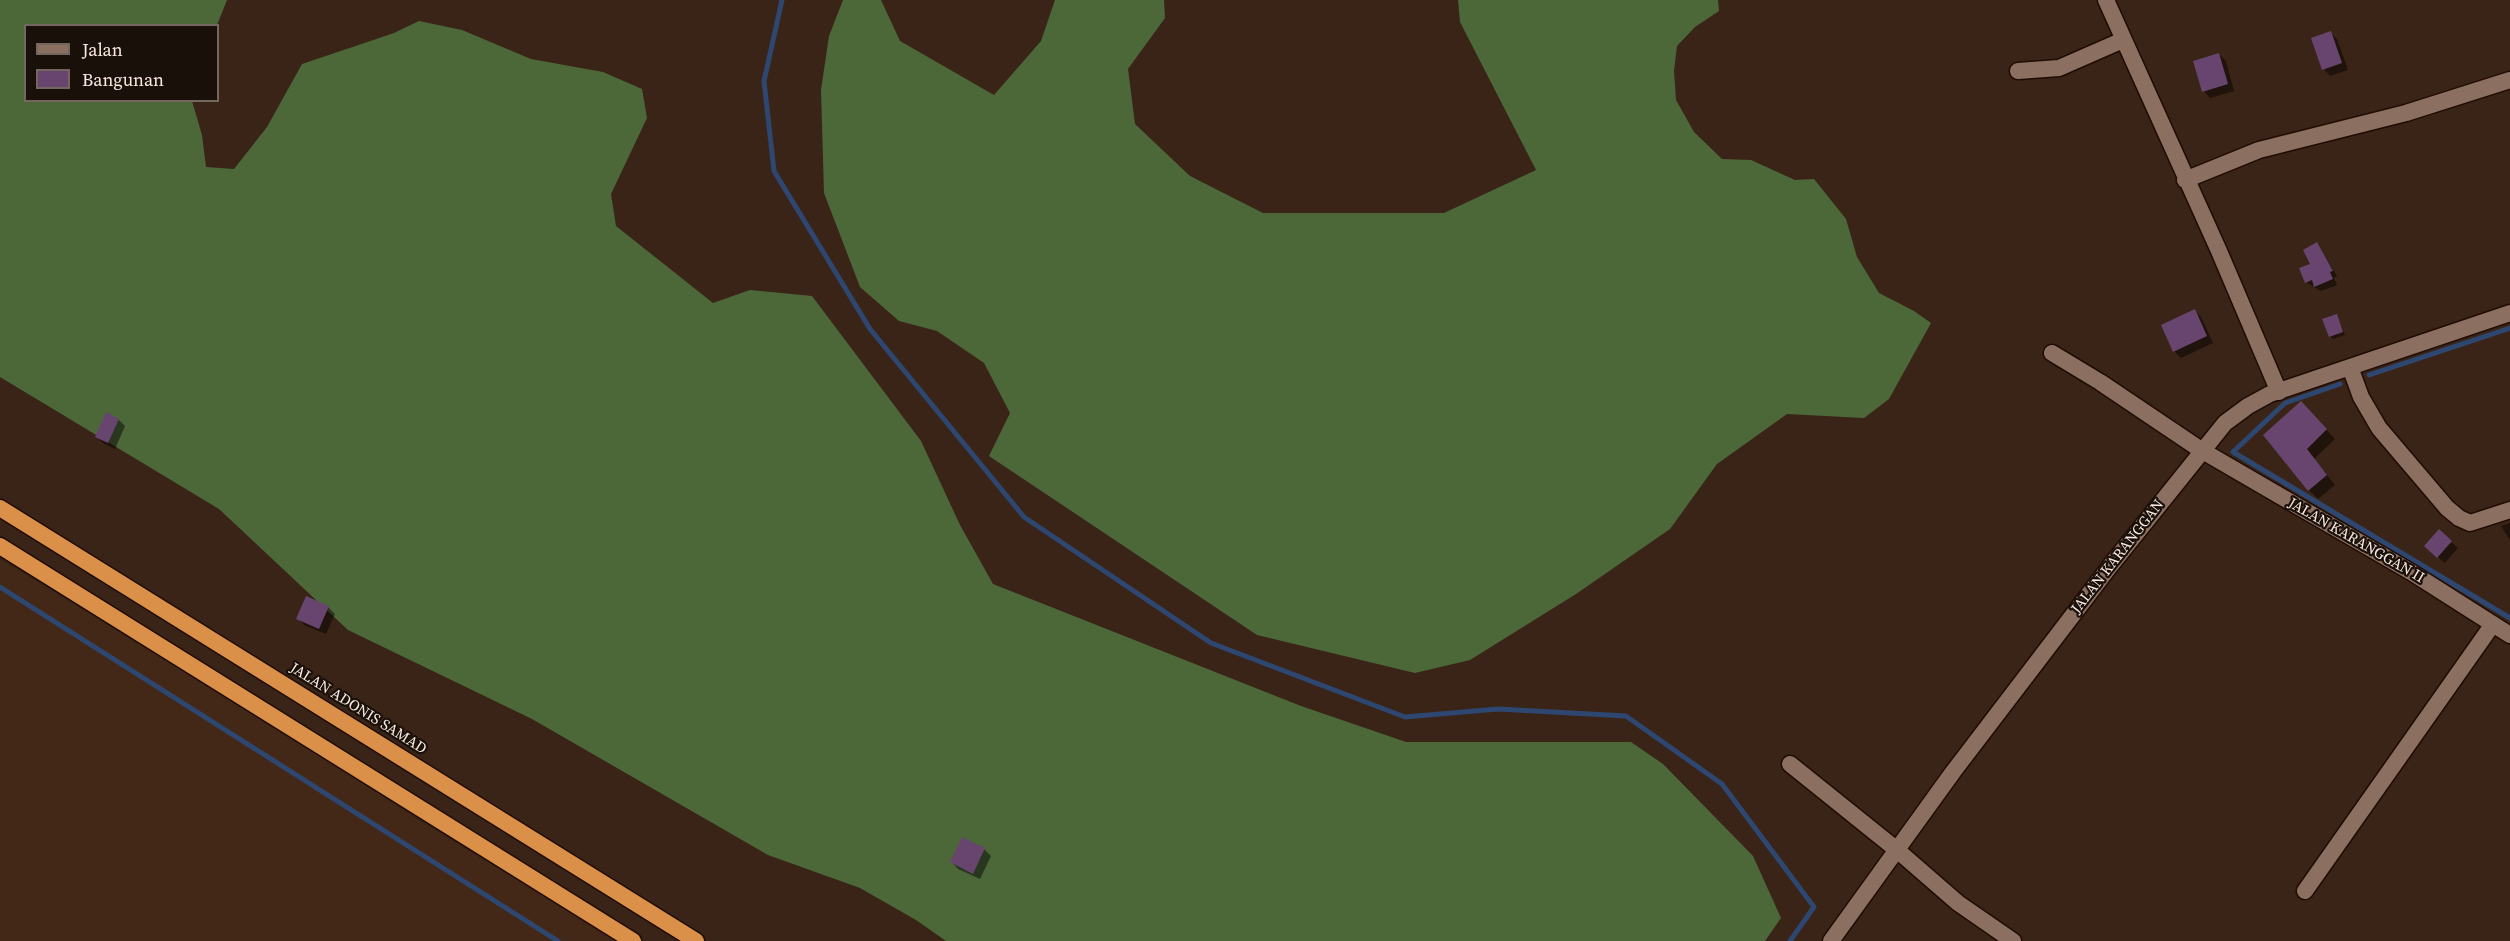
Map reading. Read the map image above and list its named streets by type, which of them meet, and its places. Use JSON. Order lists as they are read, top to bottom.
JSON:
{
  "streets": {
    "highway": ["JALAN ADONIS SAMAD"],
    "street": ["JALAN KARANGGAN II", "JALAN KARANGGAN"]
  },
  "crossings": [
    ["JALAN KARANGGAN II", "JALAN KARANGGAN"]
  ],
  "legend": ["Jalan", "Bangunan"]
}
